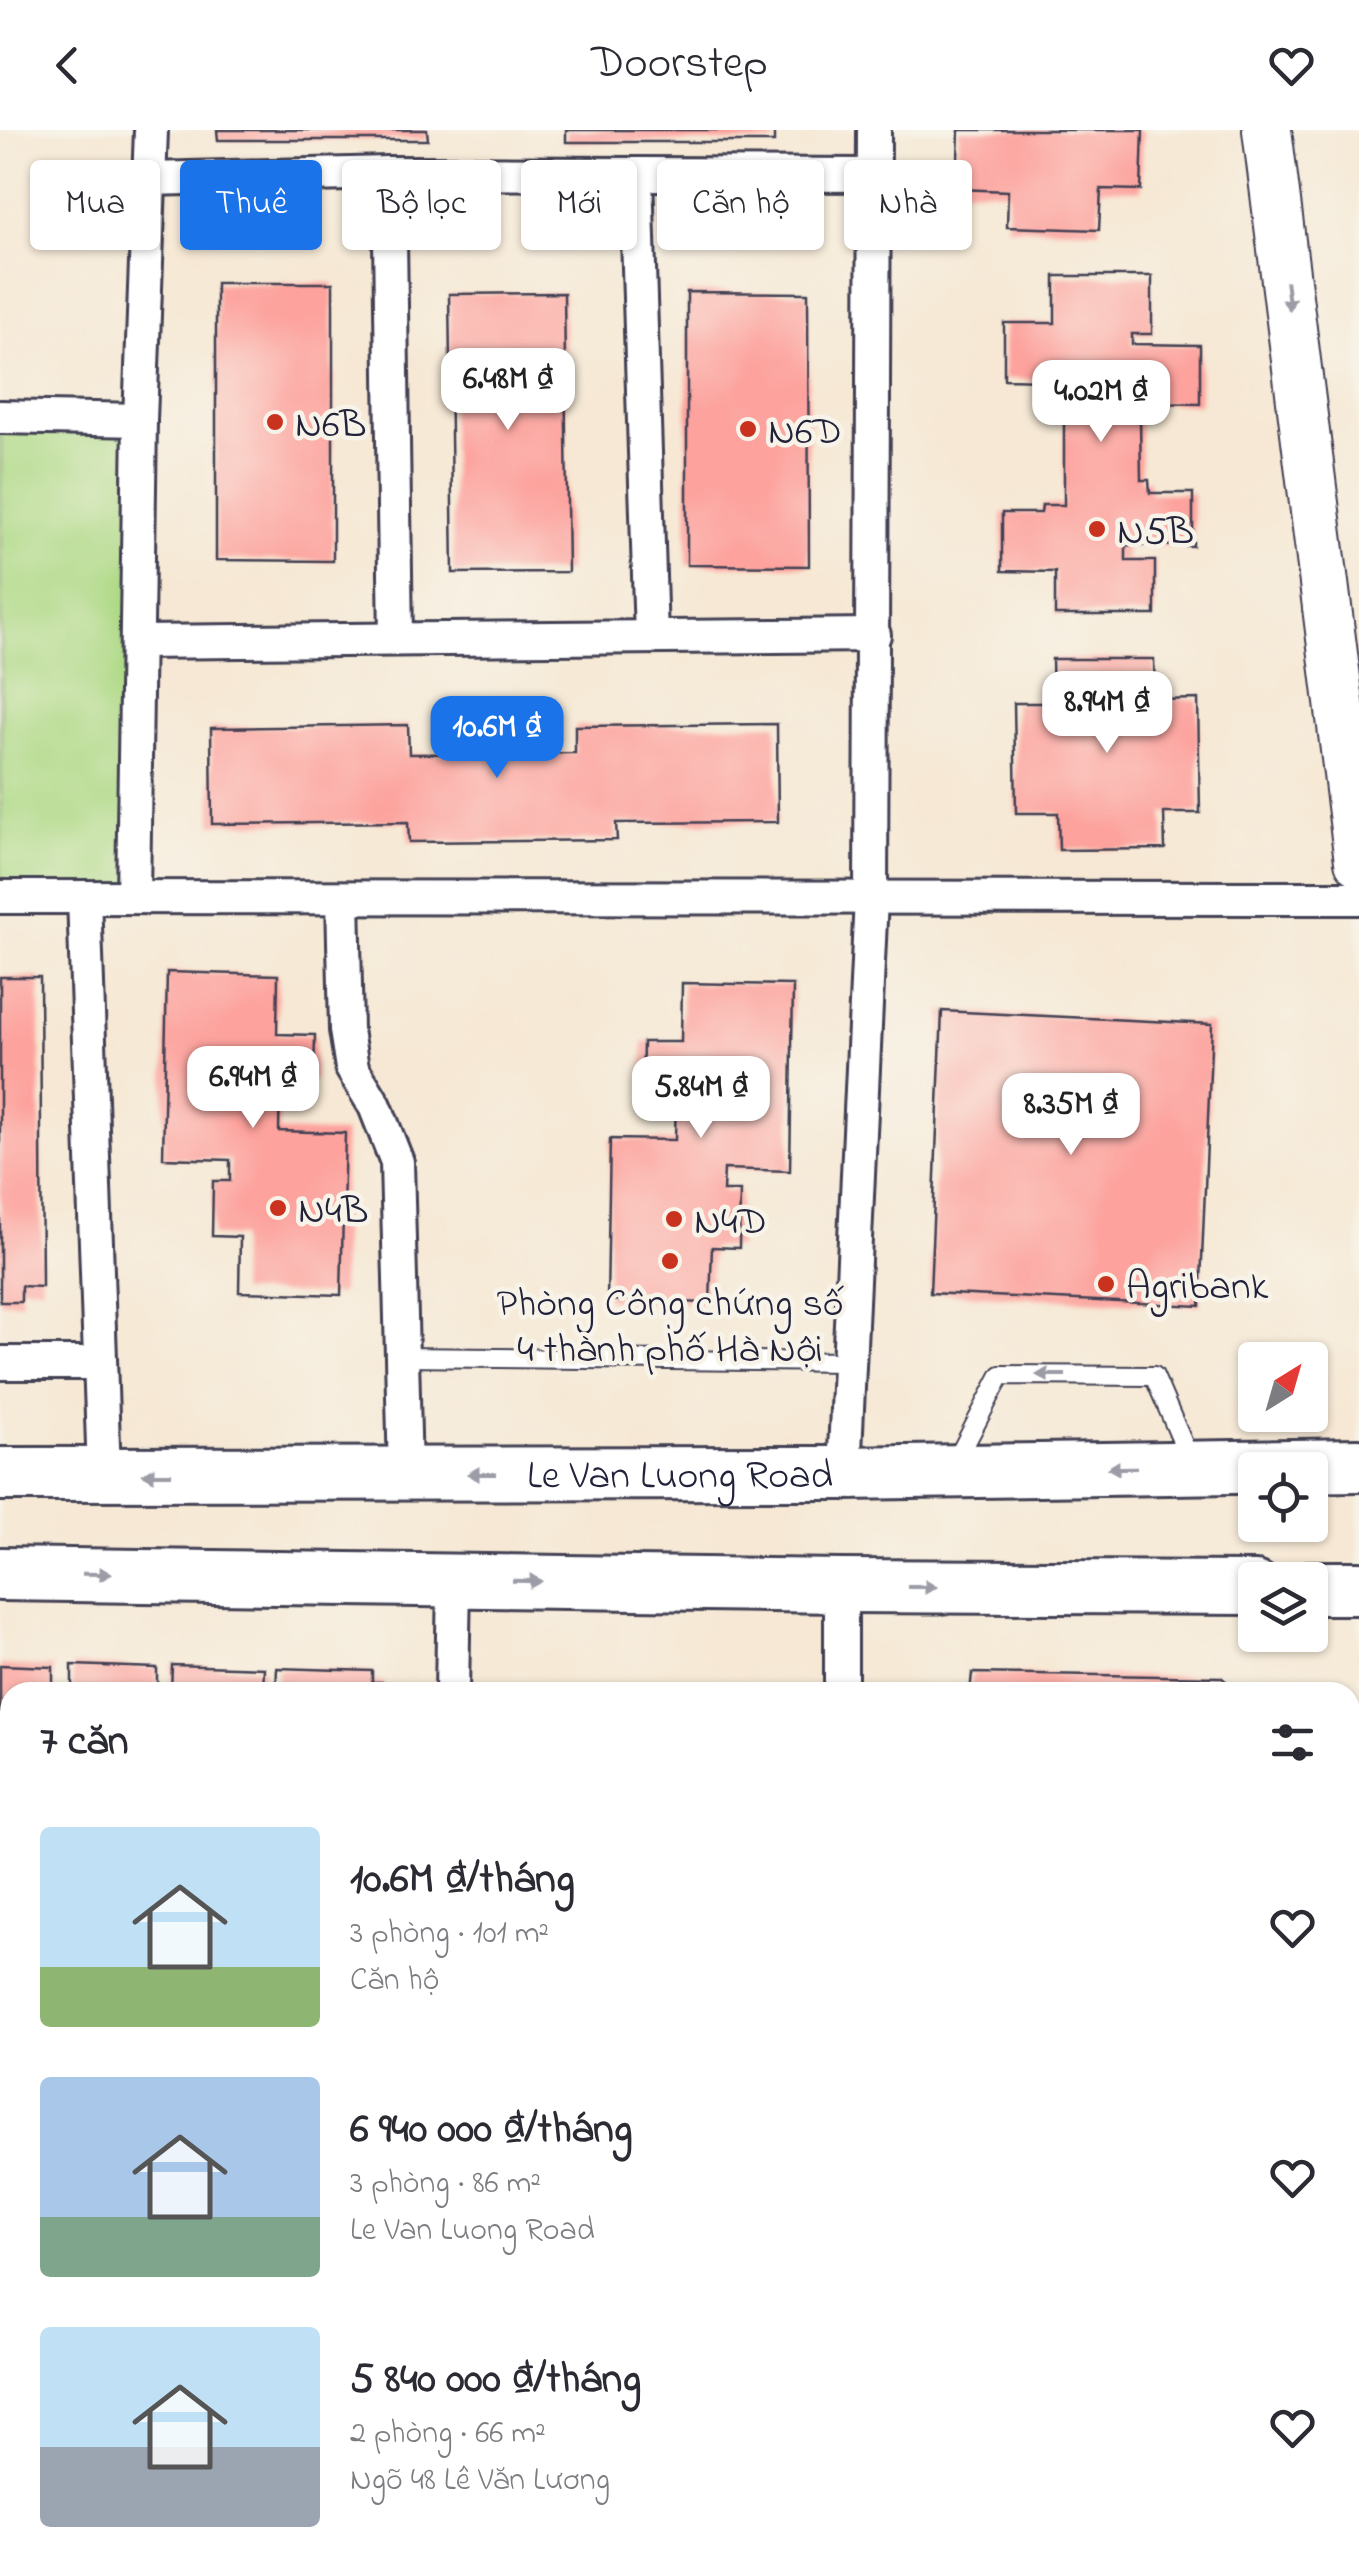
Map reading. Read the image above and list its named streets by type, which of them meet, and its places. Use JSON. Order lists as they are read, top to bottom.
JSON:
{
  "streets": {
    "main road": ["Le Van Luong Road"]
  },
  "places": [
    "N6B",
    "N6D",
    "N5B",
    "N4B",
    "N4D",
    "Phòng Công chứng số 4 thành phố Hà Nội",
    "Agribank"
  ],
  "north": "top right",
  "page": {
    "header": "Doorstep",
    "chip": [
      "Mua",
      "Thuê",
      "Bộ lọc",
      "Mới",
      "Căn hộ",
      "Nhà"
    ],
    "price": [
      "6.48M ₫",
      "4.02M ₫",
      "8.94M ₫",
      "10.6M ₫",
      "6.94M ₫",
      "5.84M ₫",
      "8.35M ₫"
    ],
    "heading": "7 căn",
    "list": [
      {
        "name": "10.6M ₫/tháng",
        "note": "3 phòng · 101 m² · Căn hộ"
      },
      {
        "name": "6 940 000 ₫/tháng",
        "note": "3 phòng · 86 m² · Le Van Luong Road"
      },
      {
        "name": "5 840 000 ₫/tháng",
        "note": "2 phòng · 66 m² · Ngõ 48 Lê Văn Lương"
      }
    ]
  }
}
